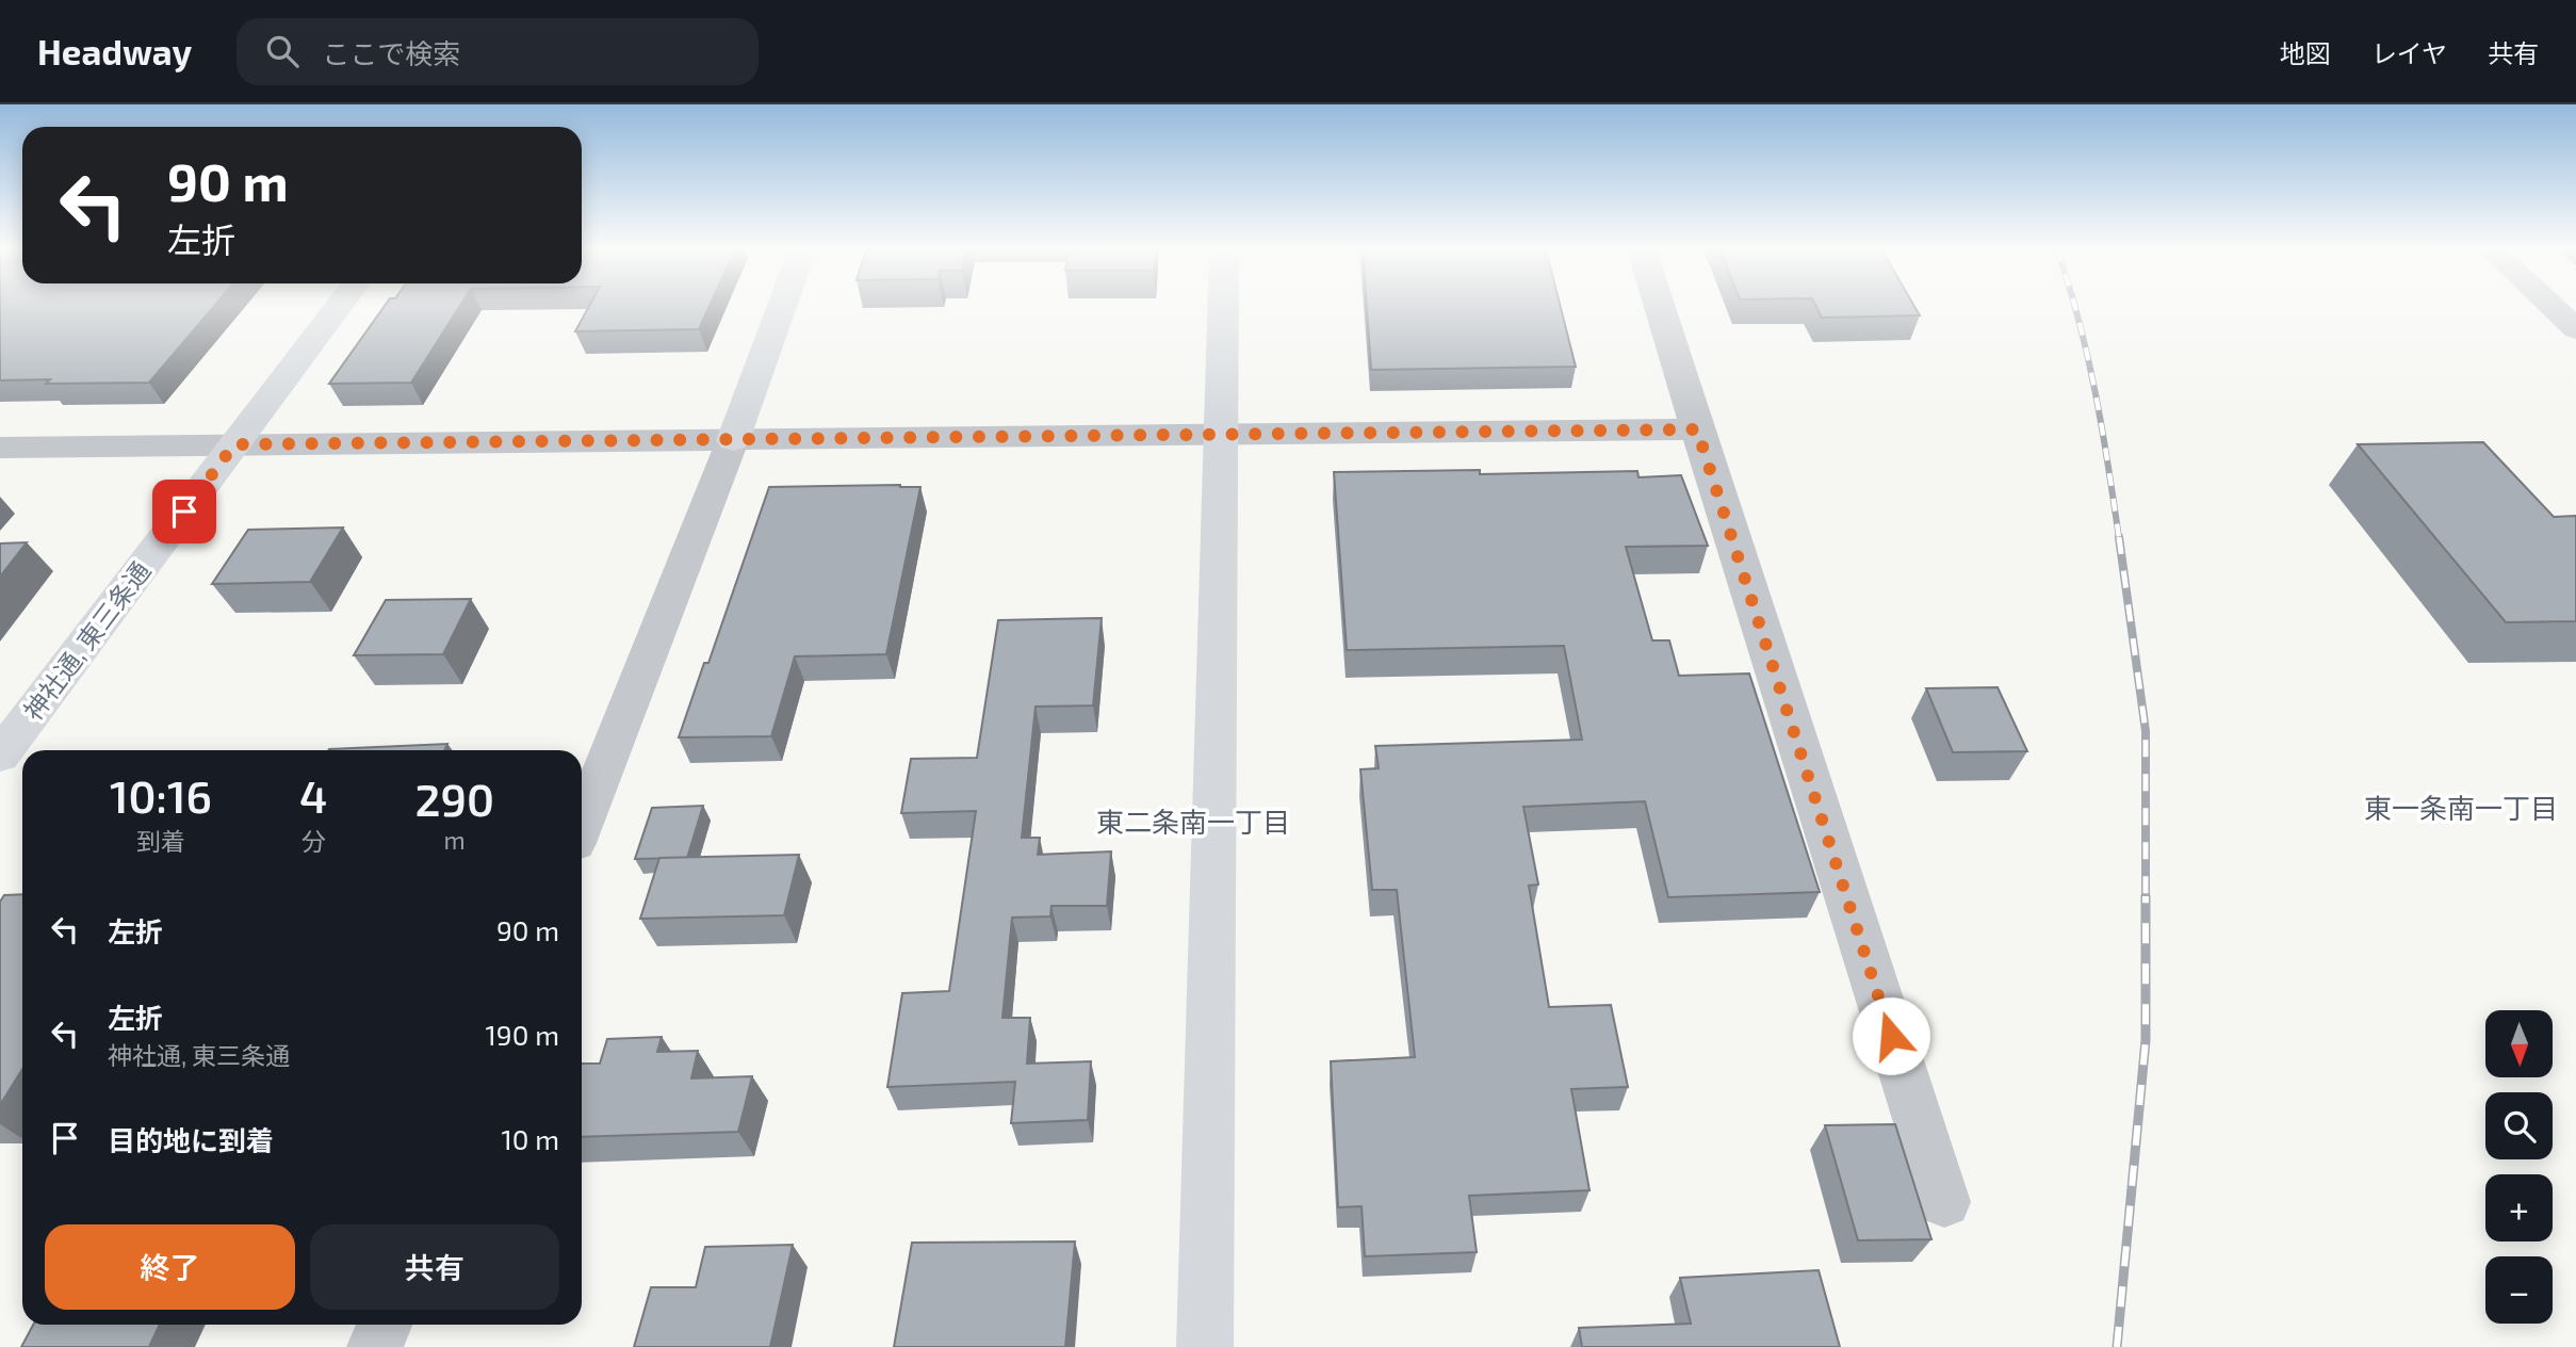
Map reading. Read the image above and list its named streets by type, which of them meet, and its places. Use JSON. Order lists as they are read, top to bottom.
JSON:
{
  "streets": {
    "street": ["神社通, 東三条通"]
  },
  "districts": ["東一条南一丁目", "東二条南一丁目"],
  "north": "bottom",
  "page": {
    "header": "Headway",
    "search": "ここで検索",
    "nav": ["地図", "レイヤ", "共有"],
    "turn": ["90 m", "左折"],
    "eta": [
      "10:16",
      "到着",
      "4",
      "分",
      "290",
      "m"
    ],
    "list": [
      {
        "name": "左折",
        "value": "90 m"
      },
      {
        "name": "左折",
        "note": "神社通, 東三条通",
        "value": "190 m"
      },
      {
        "name": "目的地に到着",
        "value": "10 m"
      }
    ],
    "map_buttons": ["+", "−"],
    "buttons": ["終了", "共有"]
  }
}
